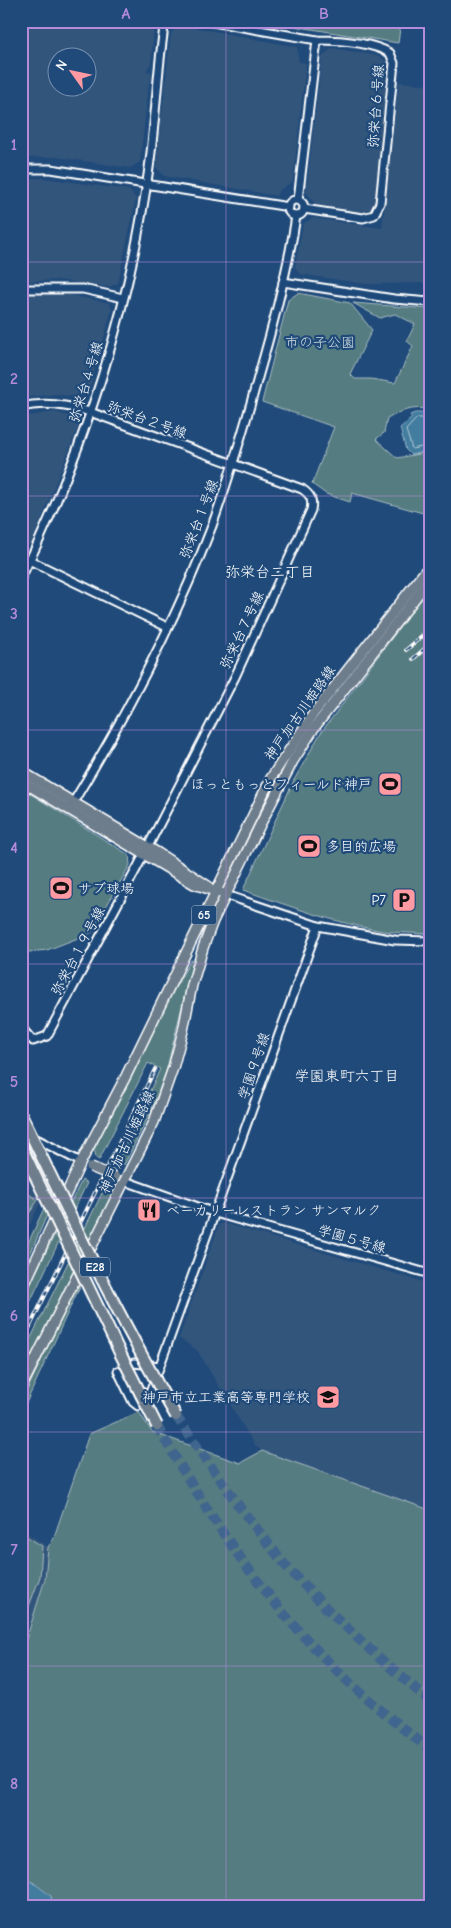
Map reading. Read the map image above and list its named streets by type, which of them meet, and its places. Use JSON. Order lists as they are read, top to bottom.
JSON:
{
  "streets": {
    "highway": ["E28"],
    "main road": ["神戸加古川姫路線", "65"],
    "street": [
      "弥栄台６号線",
      "弥栄台４号線",
      "弥栄台２号線",
      "弥栄台１号線",
      "弥栄台７号線",
      "弥栄台１９号線",
      "学園９号線",
      "学園５号線"
    ]
  },
  "crossings": [
    ["弥栄台６号線", "弥栄台１号線"],
    ["弥栄台４号線", "弥栄台２号線"],
    ["弥栄台２号線", "弥栄台１号線"],
    ["弥栄台２号線", "弥栄台７号線"],
    ["弥栄台１号線", "弥栄台７号線"],
    ["弥栄台１号線", "65"],
    ["弥栄台７号線", "65"],
    ["弥栄台７号線", "弥栄台１９号線"],
    ["神戸加古川姫路線", "65"],
    ["神戸加古川姫路線", "学園５号線"],
    ["65", "弥栄台１９号線"],
    ["学園９号線", "学園５号線"]
  ],
  "districts": ["弥栄台二丁目", "学園東町六丁目"],
  "parks": ["市の子公園"],
  "places": {
    "sports": ["ほっともっとフィールド神戸", "多目的広場", "サブ球場"],
    "parking": ["P7"],
    "restaurant": ["ベーカリーレストラン サンマルク"],
    "school or university": ["神戸市立工業高等専門学校"]
  },
  "north": "top left",
  "grid": {
    "columns": ["A", "B"],
    "rows": [
      "1",
      "2",
      "3",
      "4",
      "5",
      "6",
      "7",
      "8"
    ]
  }
}
